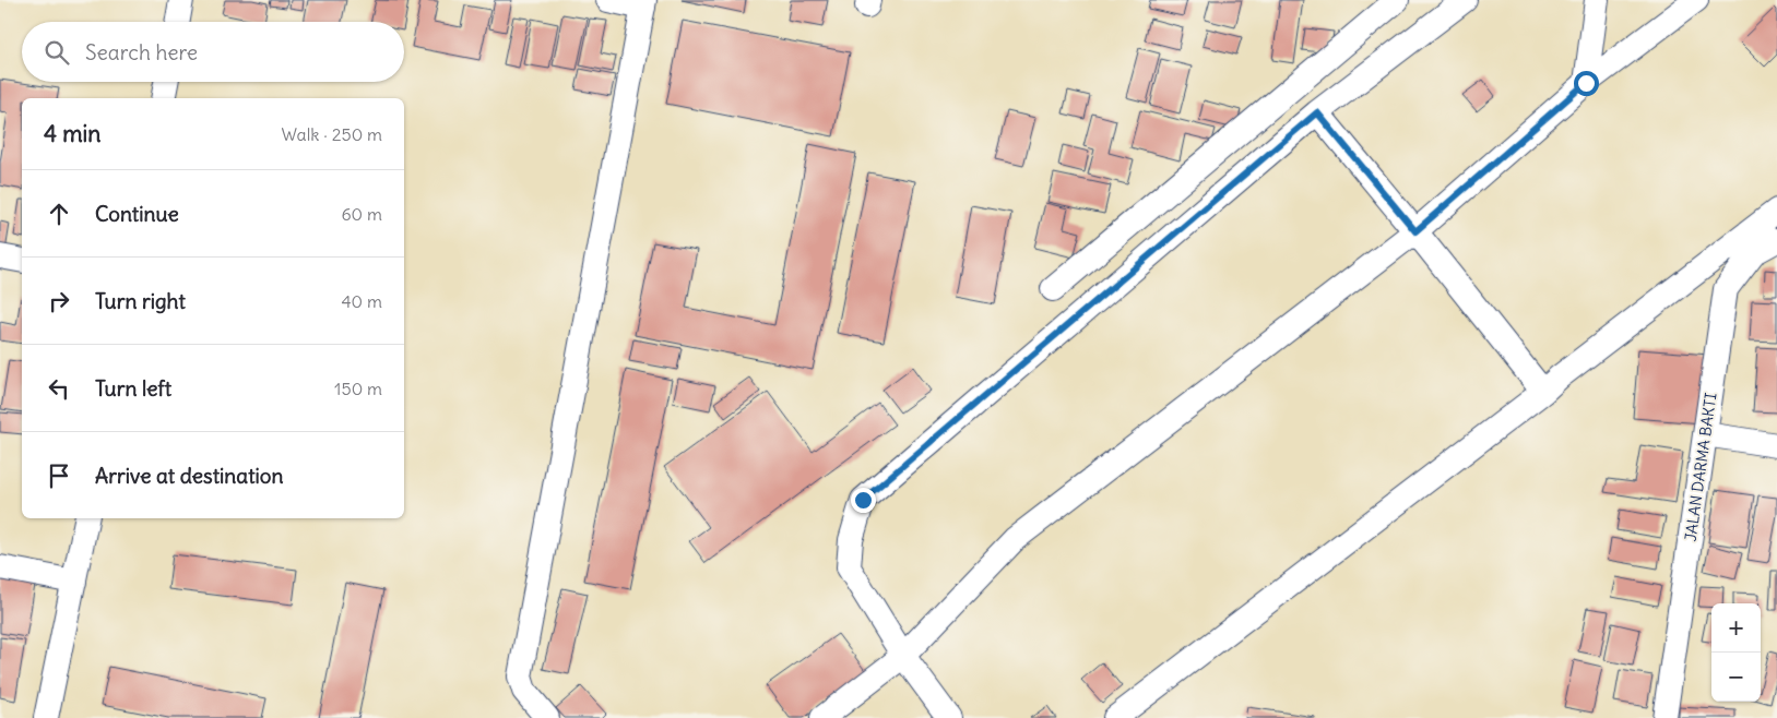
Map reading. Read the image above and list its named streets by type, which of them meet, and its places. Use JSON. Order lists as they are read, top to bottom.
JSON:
{
  "streets": {
    "street": ["JALAN DARMA BAKTI"]
  },
  "page": {
    "search": "Search here",
    "heading": ["4 min", "Walk · 250 m"],
    "list": [
      ["Continue", "60 m"],
      ["Turn right", "40 m"],
      ["Turn left", "150 m"],
      "Arrive at destination"
    ],
    "map_buttons": ["+", "−"]
  }
}
